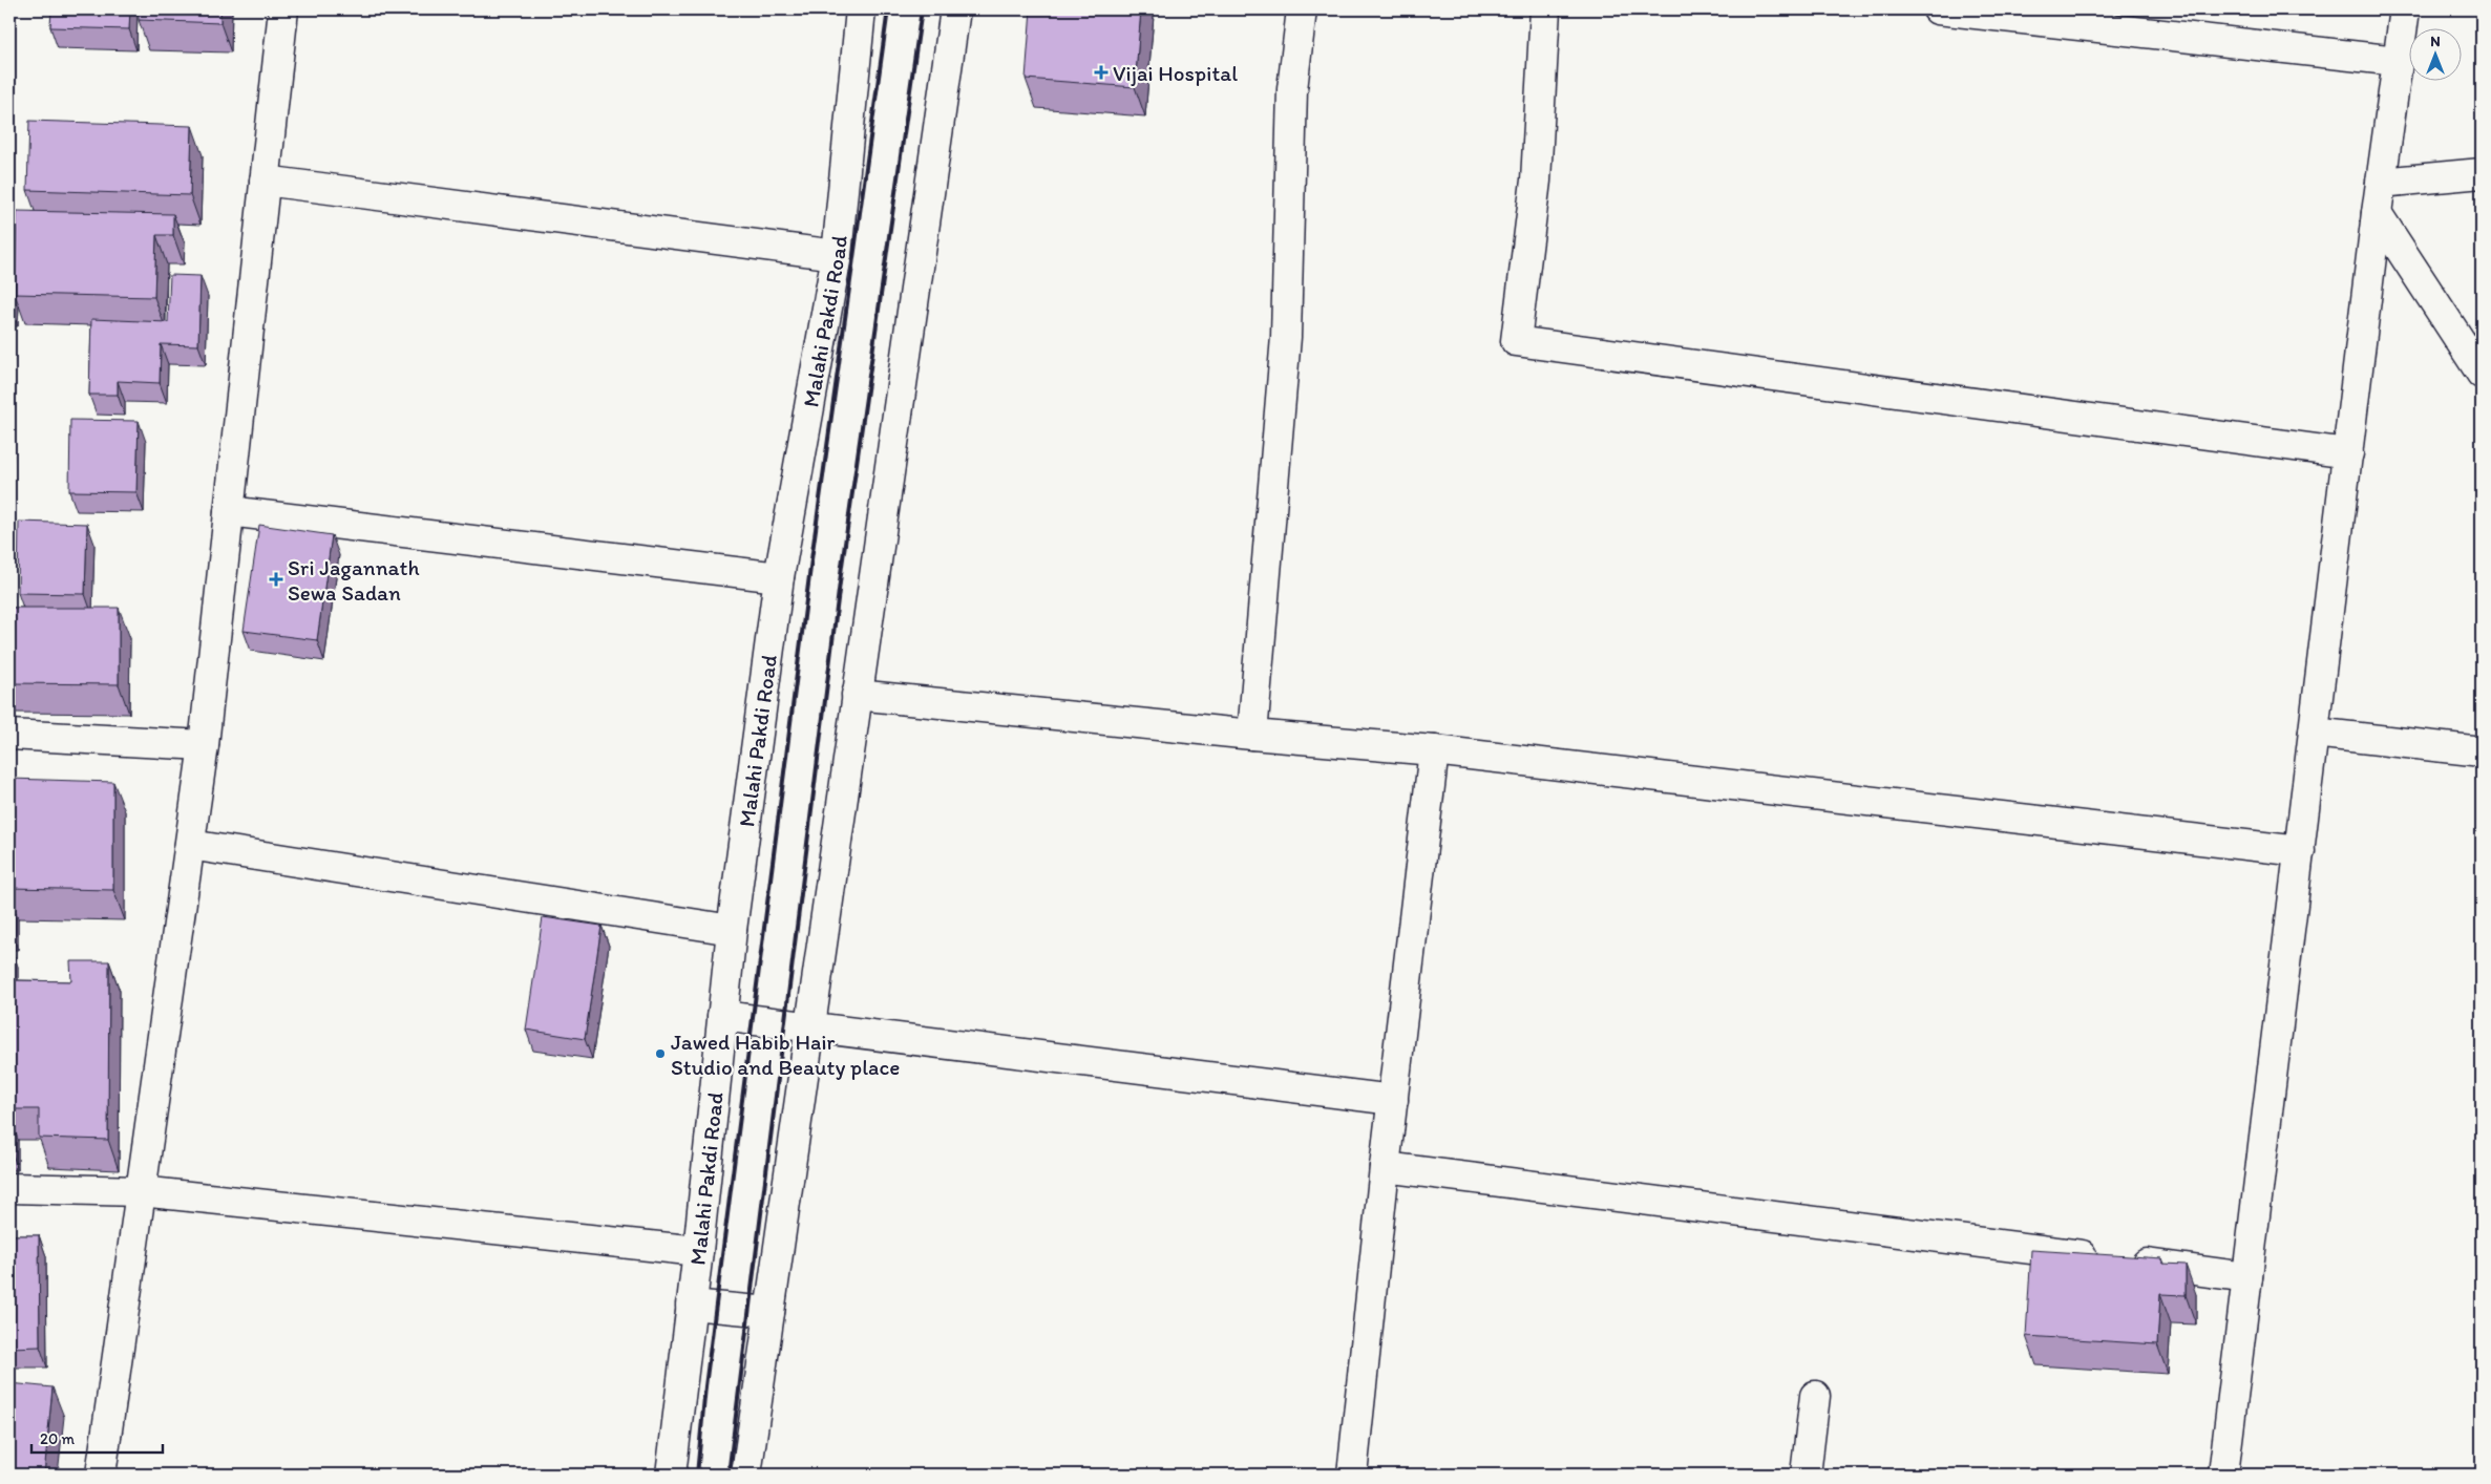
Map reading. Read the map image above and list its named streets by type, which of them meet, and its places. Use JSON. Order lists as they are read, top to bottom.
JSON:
{
  "streets": {
    "street": ["Malahi Pakdi Road"]
  },
  "places": {
    "health": ["Vijai Hospital", "Sri Jagannath Sewa Sadan"],
    "other": ["Jawed Habib Hair Studio and Beauty place"]
  },
  "scale_bar": "20 m",
  "north": "top"
}
